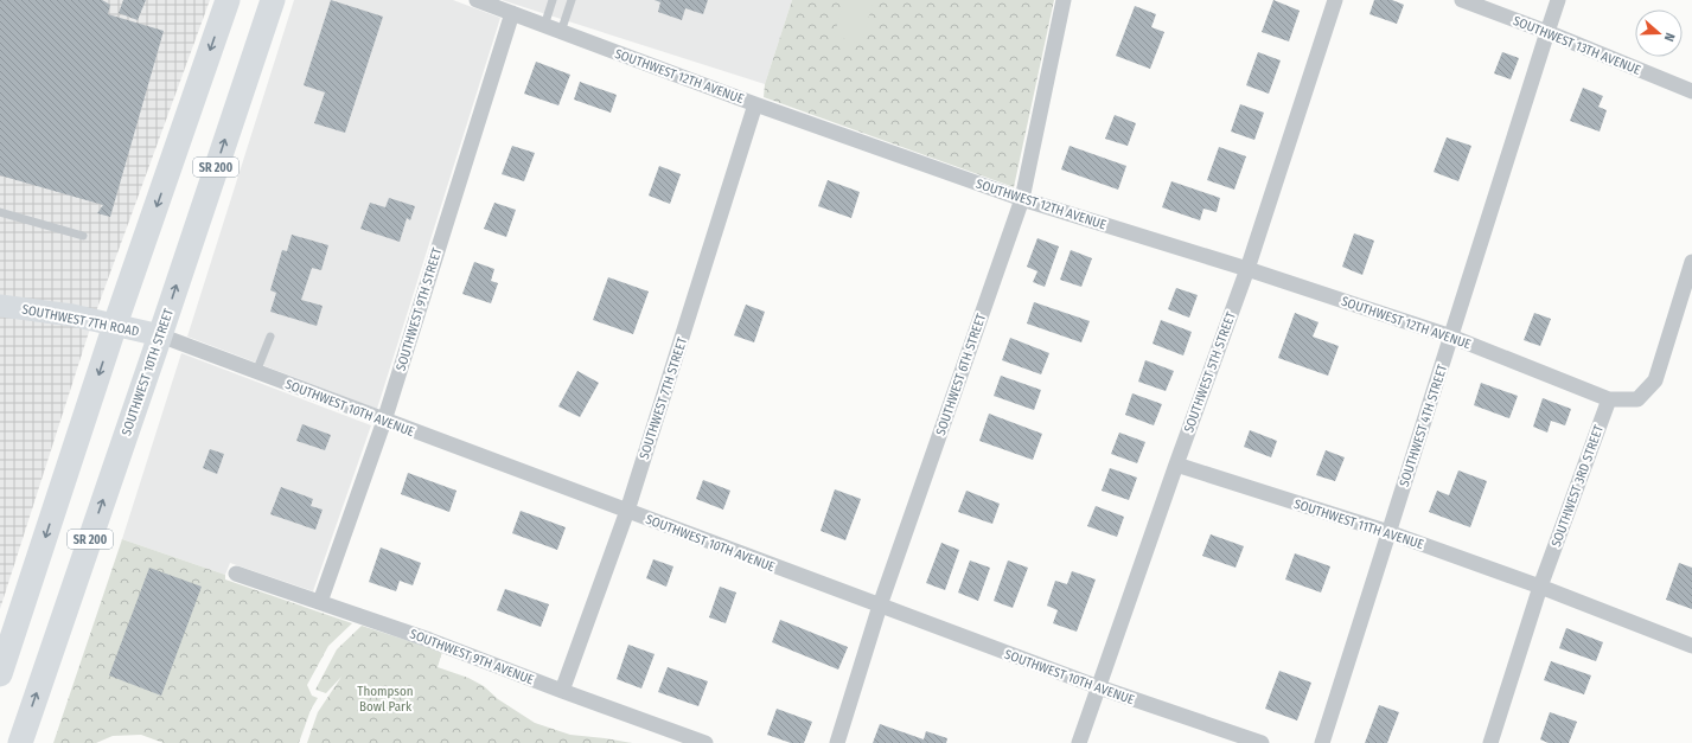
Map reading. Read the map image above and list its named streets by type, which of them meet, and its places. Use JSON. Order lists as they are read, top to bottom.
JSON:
{
  "streets": {
    "main road": ["SR 200", "SOUTHWEST 10TH STREET"],
    "street": [
      "SOUTHWEST 13TH AVENUE",
      "SOUTHWEST 12TH AVENUE",
      "SOUTHWEST 9TH STREET",
      "SOUTHWEST 7TH ROAD",
      "SOUTHWEST 5TH STREET",
      "SOUTHWEST 6TH STREET",
      "SOUTHWEST 7TH STREET",
      "SOUTHWEST 10TH AVENUE",
      "SOUTHWEST 4TH STREET",
      "SOUTHWEST 3RD STREET",
      "SOUTHWEST 11TH AVENUE",
      "SOUTHWEST 9TH AVENUE"
    ]
  },
  "crossings": [
    ["SOUTHWEST 13TH AVENUE", "SOUTHWEST 4TH STREET"],
    ["SOUTHWEST 12TH AVENUE", "SOUTHWEST 9TH STREET"],
    ["SOUTHWEST 12TH AVENUE", "SOUTHWEST 5TH STREET"],
    ["SOUTHWEST 12TH AVENUE", "SOUTHWEST 6TH STREET"],
    ["SOUTHWEST 12TH AVENUE", "SOUTHWEST 7TH STREET"],
    ["SOUTHWEST 12TH AVENUE", "SOUTHWEST 4TH STREET"],
    ["SOUTHWEST 12TH AVENUE", "SOUTHWEST 3RD STREET"],
    ["SR 200", "SOUTHWEST 7TH ROAD"],
    ["SOUTHWEST 9TH STREET", "SOUTHWEST 10TH AVENUE"],
    ["SOUTHWEST 9TH STREET", "SOUTHWEST 9TH AVENUE"],
    ["SOUTHWEST 7TH ROAD", "SOUTHWEST 10TH STREET"],
    ["SOUTHWEST 7TH ROAD", "SOUTHWEST 10TH AVENUE"],
    ["SOUTHWEST 10TH STREET", "SOUTHWEST 10TH AVENUE"],
    ["SOUTHWEST 5TH STREET", "SOUTHWEST 10TH AVENUE"],
    ["SOUTHWEST 5TH STREET", "SOUTHWEST 11TH AVENUE"],
    ["SOUTHWEST 6TH STREET", "SOUTHWEST 10TH AVENUE"],
    ["SOUTHWEST 7TH STREET", "SOUTHWEST 10TH AVENUE"],
    ["SOUTHWEST 7TH STREET", "SOUTHWEST 9TH AVENUE"],
    ["SOUTHWEST 4TH STREET", "SOUTHWEST 11TH AVENUE"],
    ["SOUTHWEST 3RD STREET", "SOUTHWEST 11TH AVENUE"]
  ],
  "parks": ["Thompson Bowl Park"],
  "north": "right"
}
